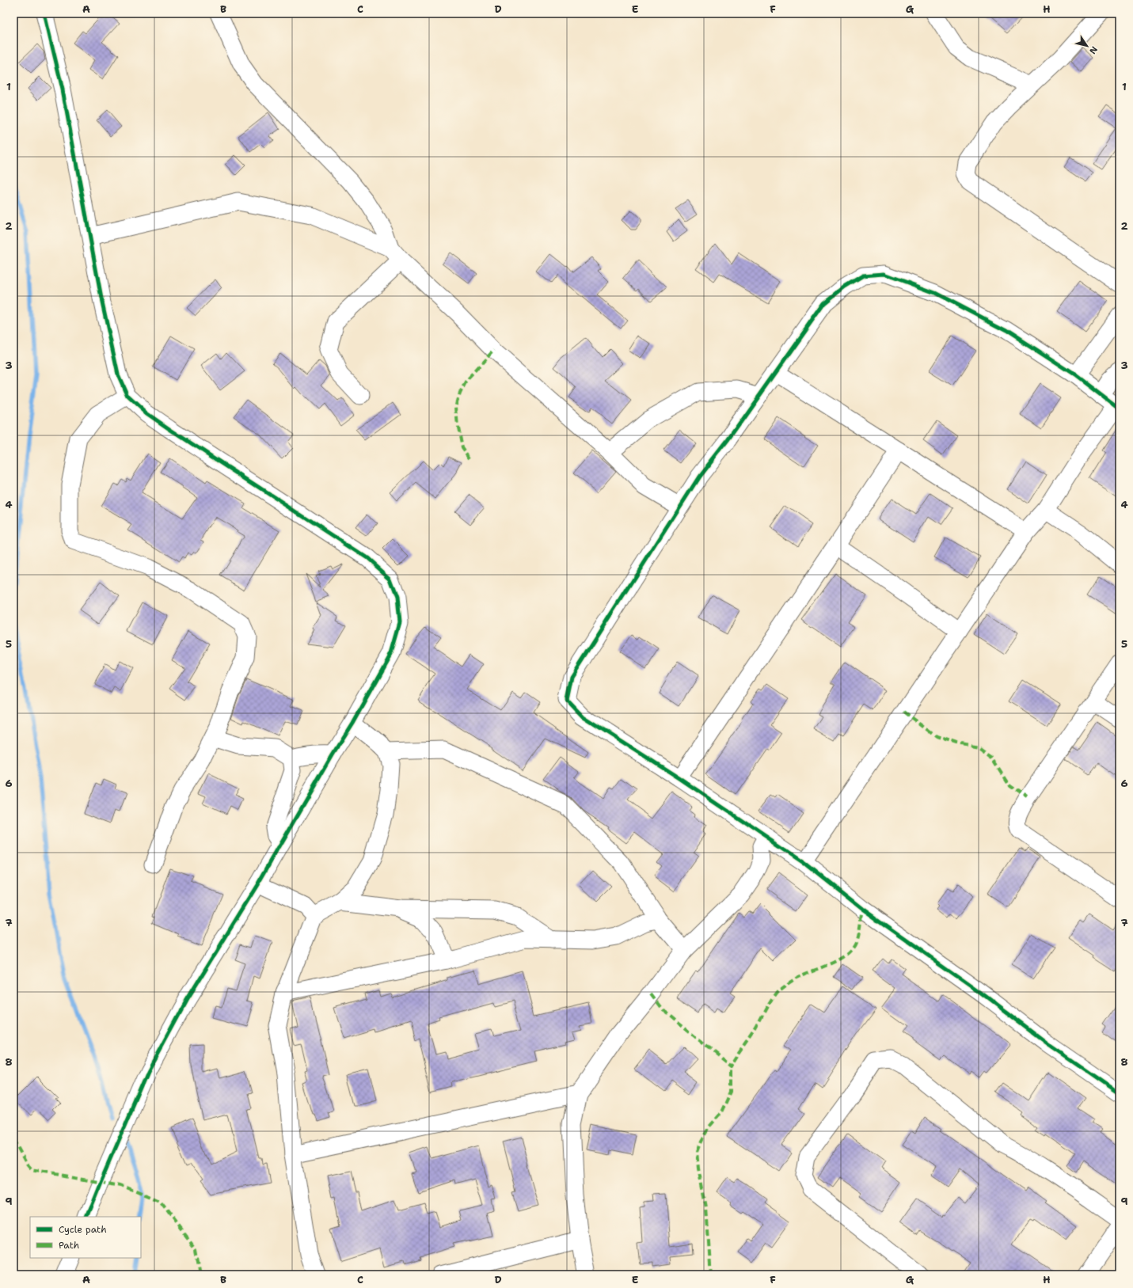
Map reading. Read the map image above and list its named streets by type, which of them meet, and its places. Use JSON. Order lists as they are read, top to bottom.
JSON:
{
  "legend": ["Cycle path", "Path"],
  "north": "bottom right",
  "grid": {
    "columns": [
      "A",
      "B",
      "C",
      "D",
      "E",
      "F",
      "G",
      "H"
    ],
    "rows": [
      "1",
      "2",
      "3",
      "4",
      "5",
      "6",
      "7",
      "8",
      "9"
    ]
  }
}
